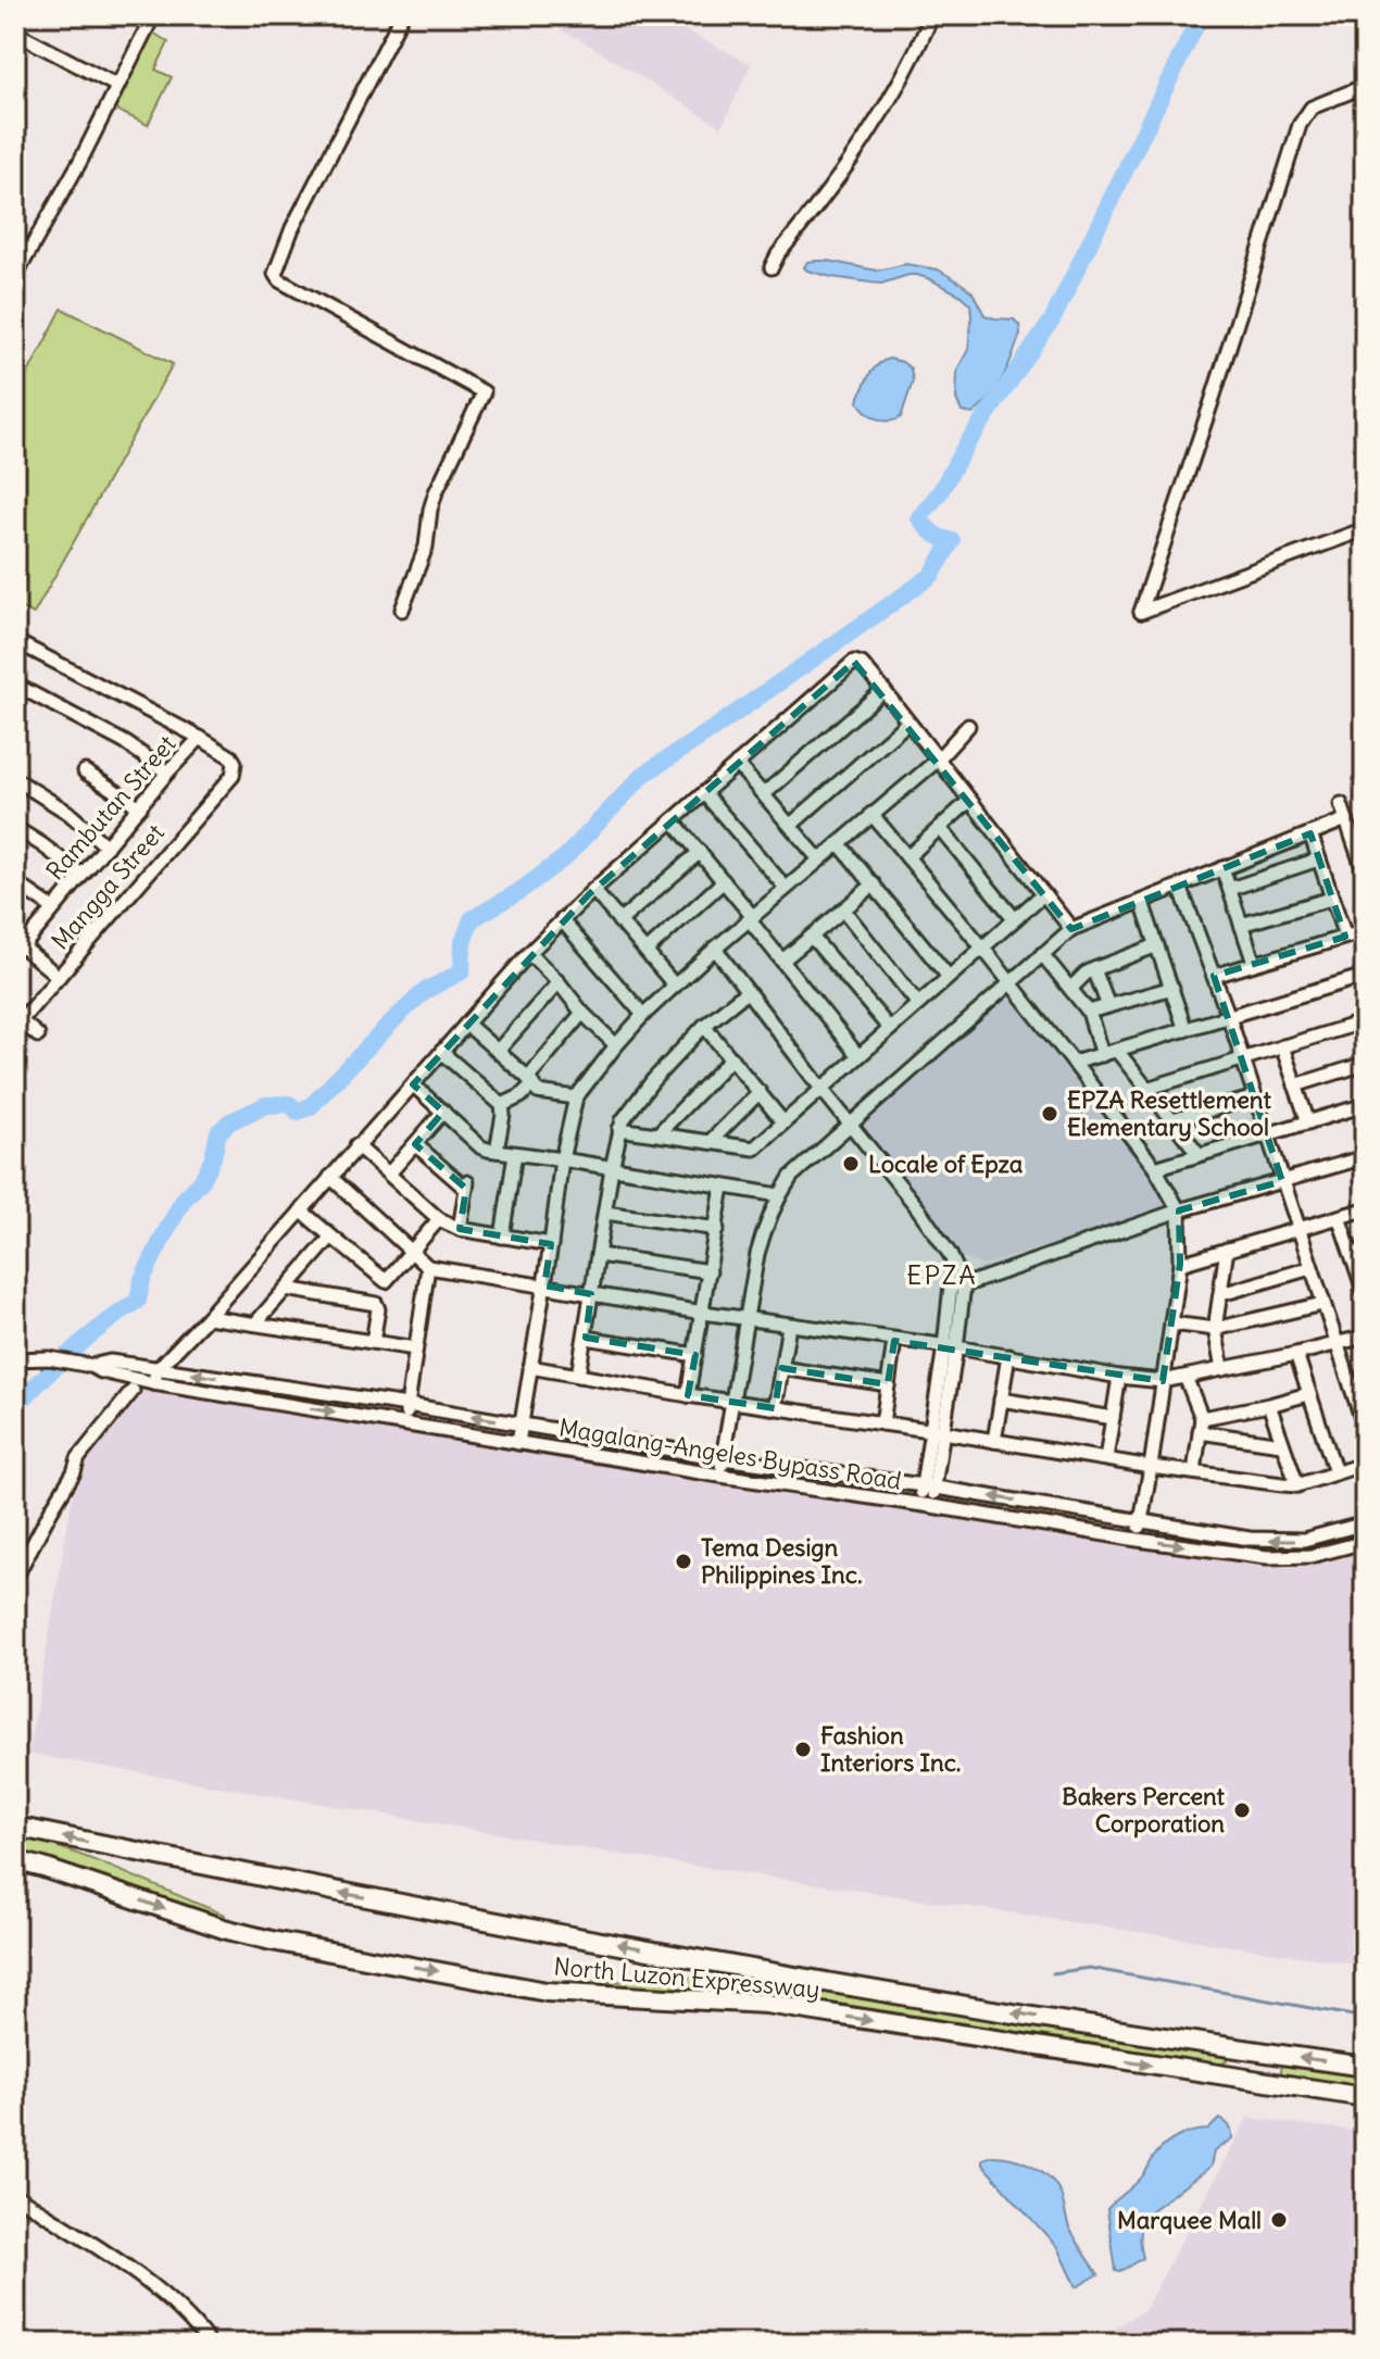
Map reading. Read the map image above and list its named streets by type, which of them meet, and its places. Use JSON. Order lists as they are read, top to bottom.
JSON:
{
  "streets": {
    "highway": ["North Luzon Expressway"],
    "street": ["Rambutan Street", "Mangga Street", "Magalang-Angeles Bypass Road"]
  },
  "crossings": [
    ["Rambutan Street", "Mangga Street"]
  ],
  "districts": ["EPZA"],
  "places": [
    "EPZA Resettlement Elementary School",
    "Locale of Epza",
    "Tema Design Philippines Inc.",
    "Fashion Interiors Inc.",
    "Bakers Percent Corporation",
    "Marquee Mall"
  ]
}
